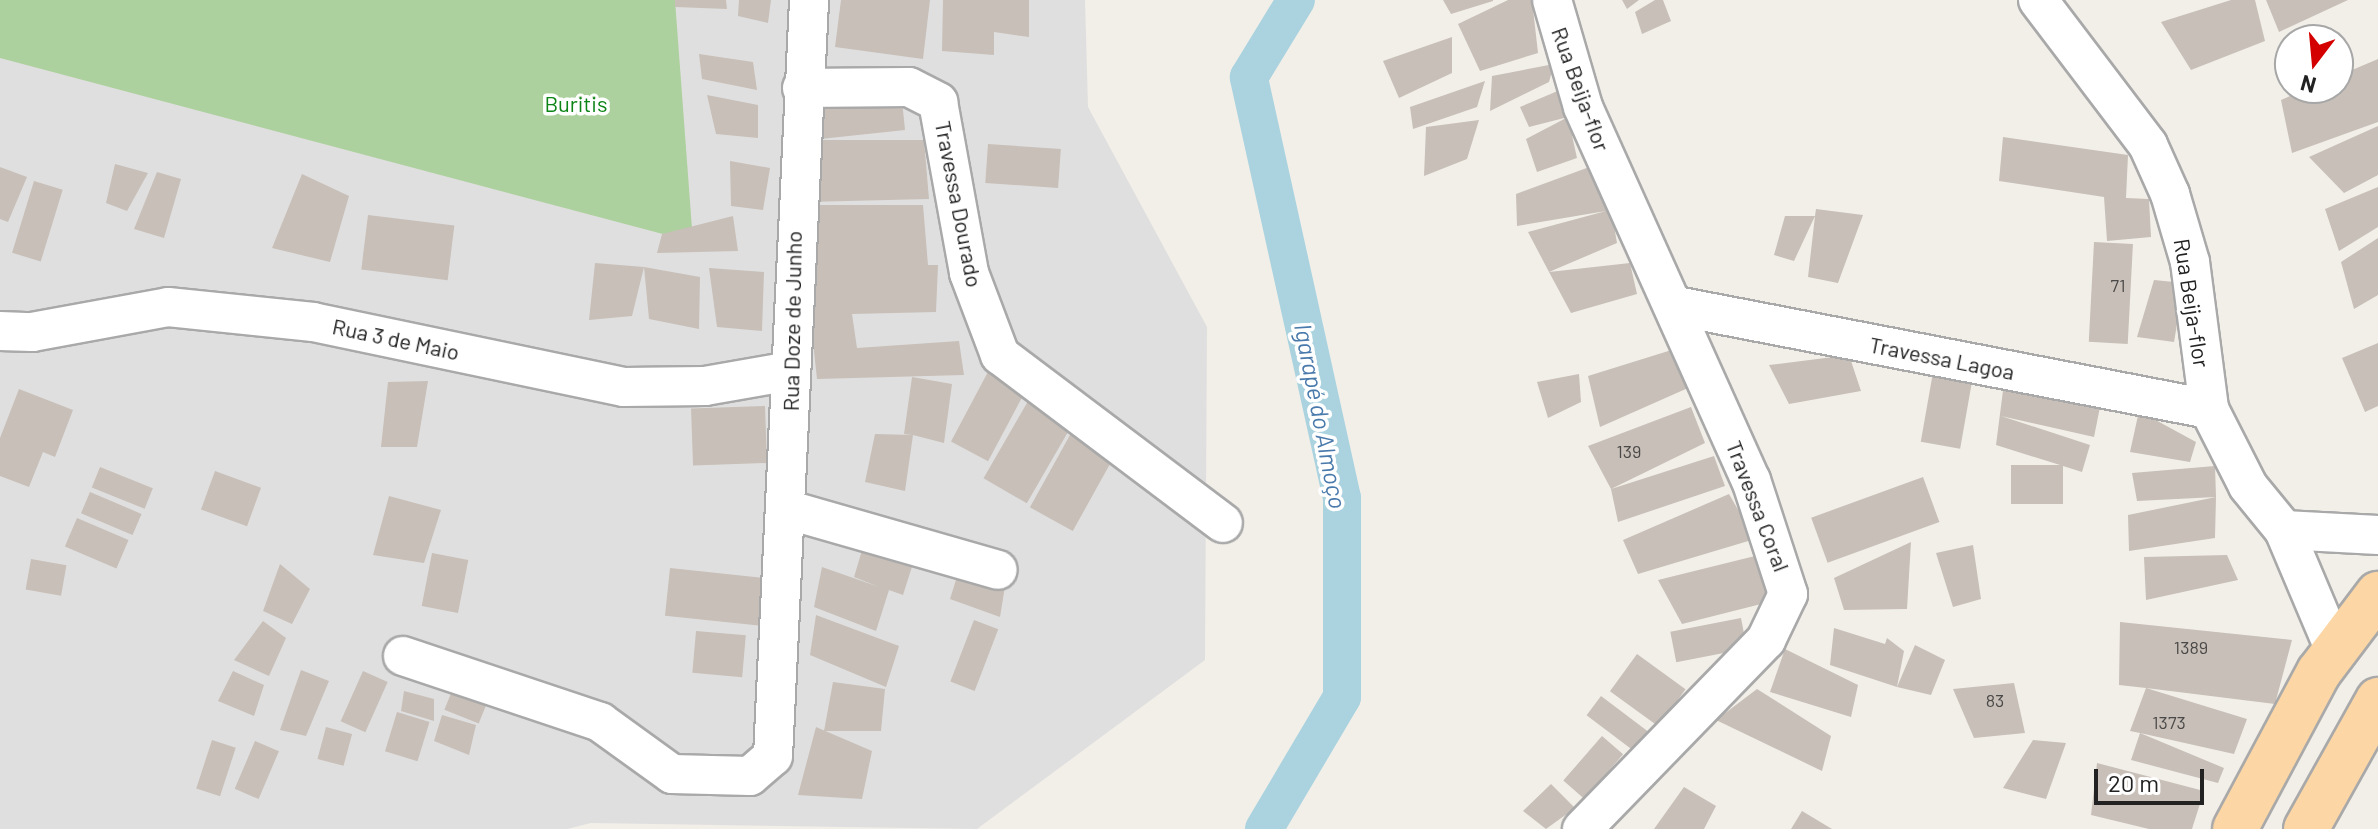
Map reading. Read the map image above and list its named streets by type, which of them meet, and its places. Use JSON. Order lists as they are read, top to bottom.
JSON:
{
  "streets": {
    "street": [
      "Rua Beija-flor",
      "Travessa Dourado",
      "Rua Doze de Junho",
      "Rua 3 de Maio",
      "Travessa Lagoa",
      "Travessa Coral"
    ]
  },
  "crossings": [
    ["Rua Beija-flor", "Travessa Lagoa"],
    ["Rua Beija-flor", "Travessa Coral"],
    ["Travessa Dourado", "Rua Doze de Junho"],
    ["Rua Doze de Junho", "Rua 3 de Maio"],
    ["Travessa Lagoa", "Travessa Coral"]
  ],
  "water": ["Igarapé do Almoço"],
  "parks": ["Buritis"],
  "house_numbers": [
    "71",
    "139",
    "1389",
    "83",
    "1373"
  ],
  "scale_bar": "20 m",
  "north": "bottom"
}
